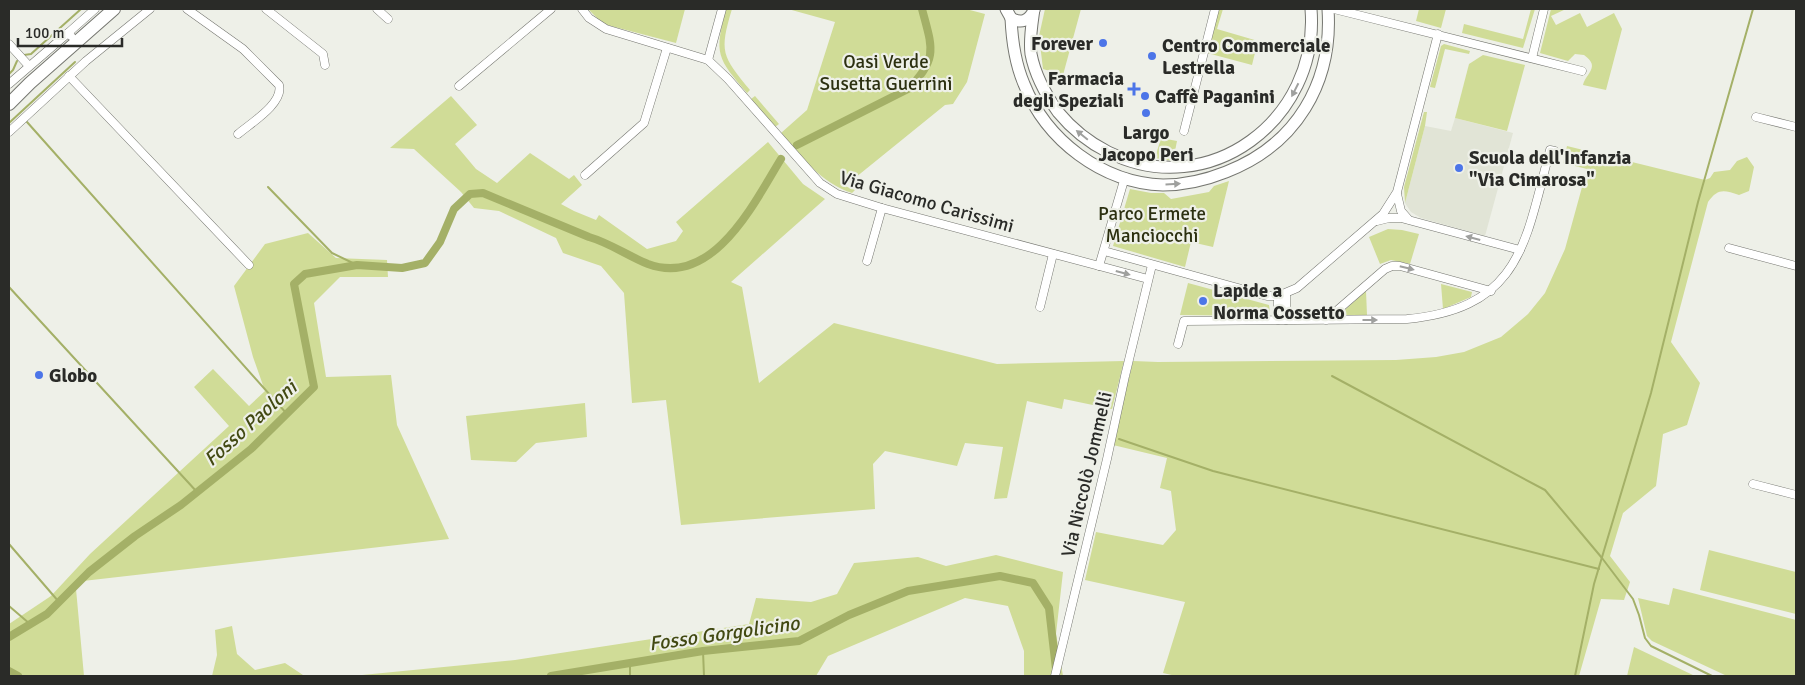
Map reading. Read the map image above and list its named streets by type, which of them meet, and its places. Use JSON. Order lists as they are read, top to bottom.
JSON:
{
  "streets": {
    "street": ["Via Giacomo Carissimi", "Via Niccolò Jommelli"]
  },
  "crossings": [
    ["Via Giacomo Carissimi", "Via Niccolò Jommelli"]
  ],
  "water": ["Fosso Paoloni", "Fosso Gorgolicino"],
  "parks": ["Oasi Verde Susetta Guerrini", "Parco Ermete Manciocchi"],
  "places": {
    "other": [
      "Forever",
      "Centro Commerciale Lestrella",
      "Caffè Paganini",
      "Largo Jacopo Peri",
      "Scuola dell'Infanzia \"Via Cimarosa\"",
      "Lapide a Norma Cossetto",
      "Globo"
    ],
    "health": ["Farmacia degli Speziali"]
  },
  "scale_bar": "100 m"
}
